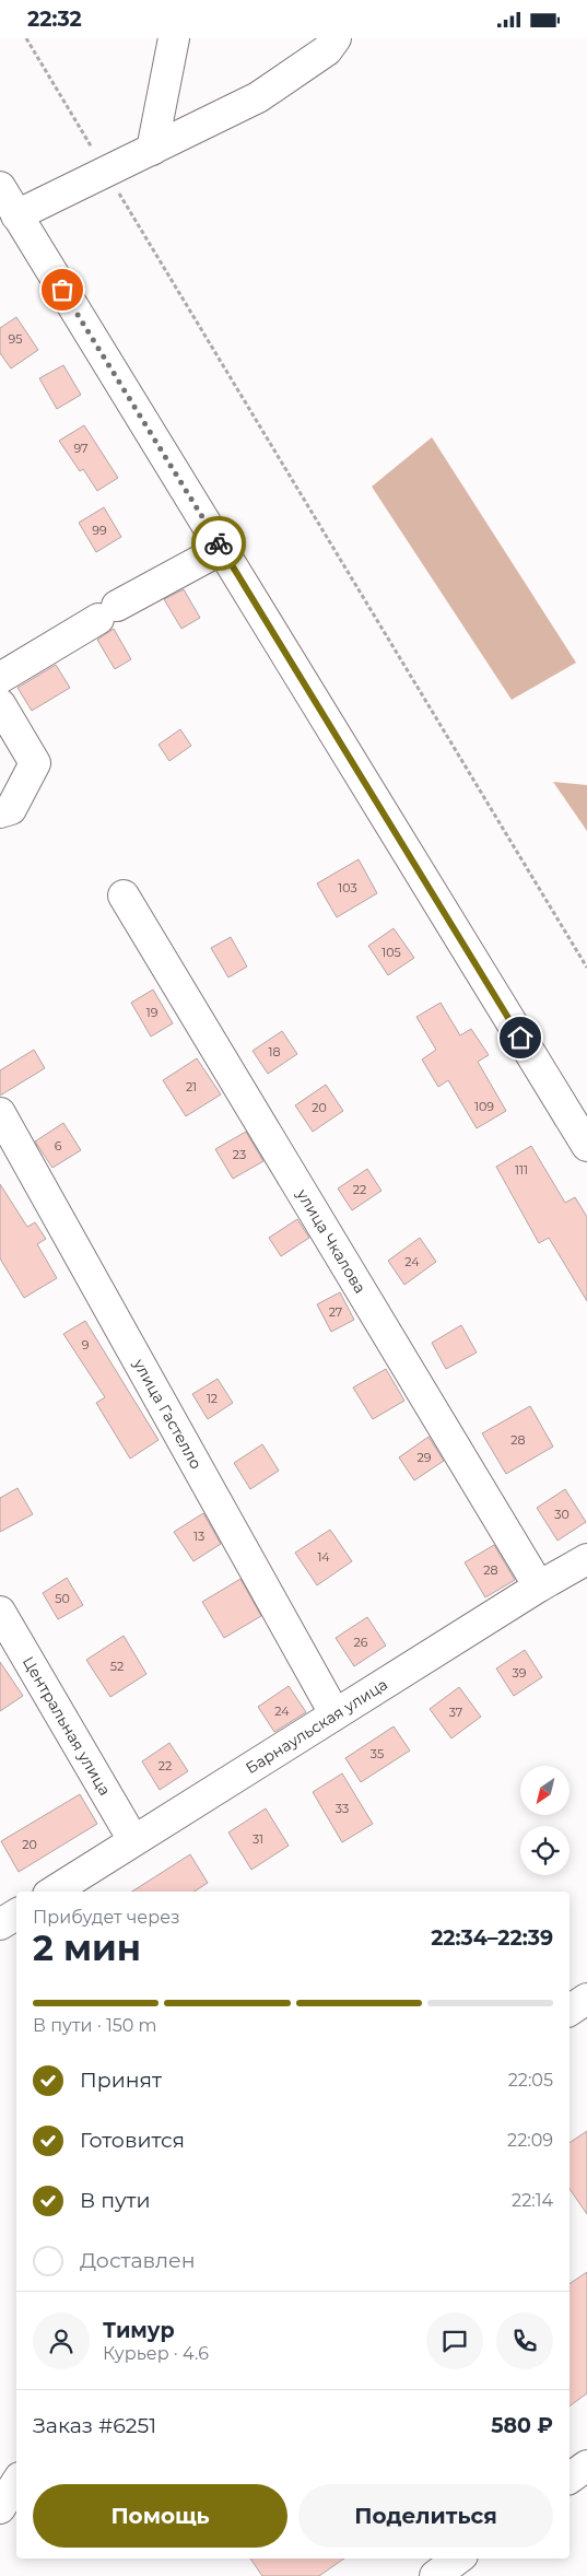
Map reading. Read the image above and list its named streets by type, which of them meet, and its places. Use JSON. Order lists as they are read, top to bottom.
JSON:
{
  "streets": {
    "street": [
      "улица Чкалова",
      "улица Гастелло",
      "Центральная улица",
      "Барнаульская улица"
    ]
  },
  "crossings": [
    ["улица Чкалова", "Барнаульская улица"],
    ["улица Гастелло", "Барнаульская улица"],
    ["Центральная улица", "Барнаульская улица"]
  ],
  "house_numbers": [
    "95",
    "97",
    "99",
    "103",
    "105",
    "19",
    "18",
    "21",
    "109",
    "20",
    "6",
    "23",
    "111",
    "22",
    "24",
    "27",
    "9",
    "12",
    "28",
    "29",
    "30",
    "13",
    "14",
    "28",
    "50",
    "26",
    "52",
    "39",
    "24",
    "37",
    "35",
    "22",
    "33",
    "31",
    "20"
  ],
  "north": "bottom left",
  "page": {
    "status": "22:32",
    "heading": ["2 мин", "Прибудет через", "22:34–22:39"],
    "panel": [
      "Тимур",
      "Курьер · 4.6",
      "Заказ #6251",
      "580 ₽"
    ],
    "bar": "В пути · 150 m",
    "list": [
      ["Принят", "22:05"],
      ["Готовится", "22:09"],
      ["В пути", "22:14"],
      "Доставлен"
    ],
    "buttons": ["Помощь", "Поделиться"]
  }
}
